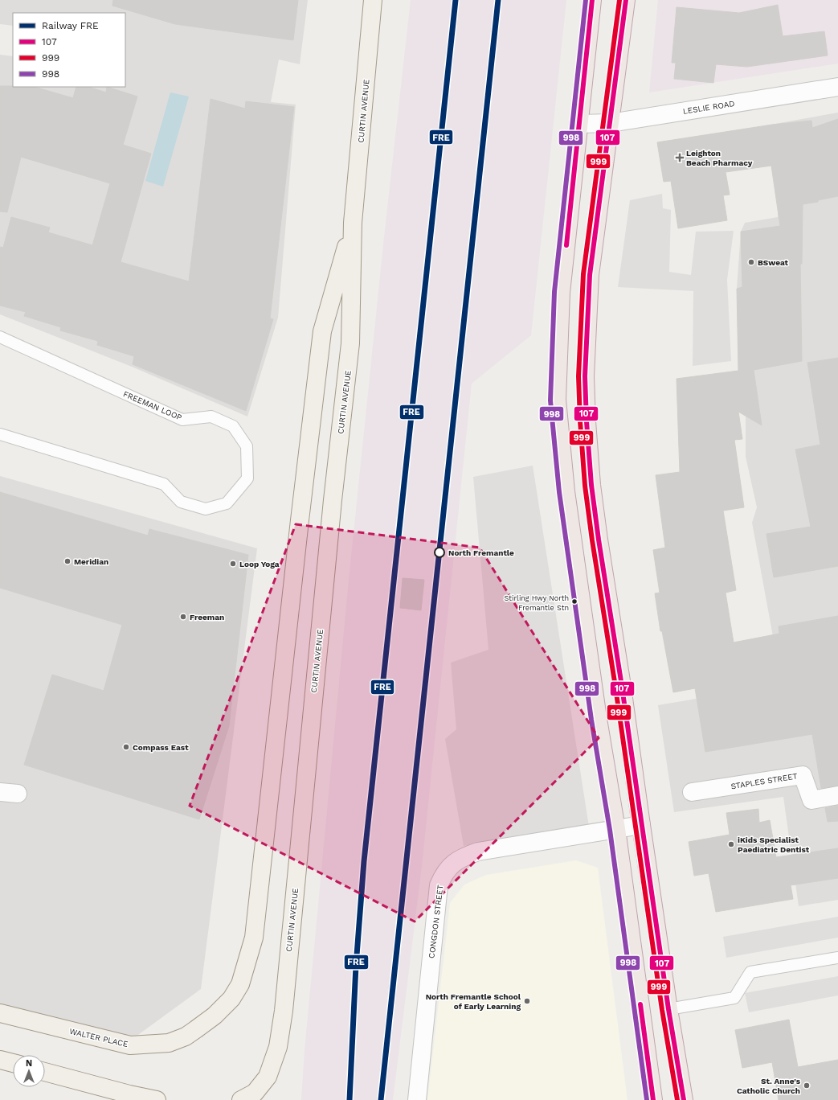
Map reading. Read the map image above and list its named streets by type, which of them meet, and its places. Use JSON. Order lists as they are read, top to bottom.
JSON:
{
  "streets": {
    "main road": ["CURTIN AVENUE", "WALTER PLACE"],
    "street": ["LESLIE ROAD", "STAPLES STREET", "CONGDON STREET"],
    "lane": ["FREEMAN LOOP"]
  },
  "crossings": [
    ["CURTIN AVENUE", "WALTER PLACE"]
  ],
  "places": {
    "health": ["Leighton Beach Pharmacy"],
    "other": [
      "BSweat",
      "North Fremantle",
      "Meridian",
      "Loop Yoga",
      "Stirling Hwy North Fremantle Stn",
      "Freeman",
      "Compass East",
      "iKids Specialist Paediatric Dentist",
      "North Fremantle School of Early Learning",
      "St. Anne's Catholic Church"
    ]
  },
  "lines": [
    "rail line FRE",
    "transit line 107",
    "transit line 999",
    "transit line 998"
  ],
  "legend": [
    "Railway FRE",
    "107",
    "999",
    "998"
  ],
  "north": "top"
}
